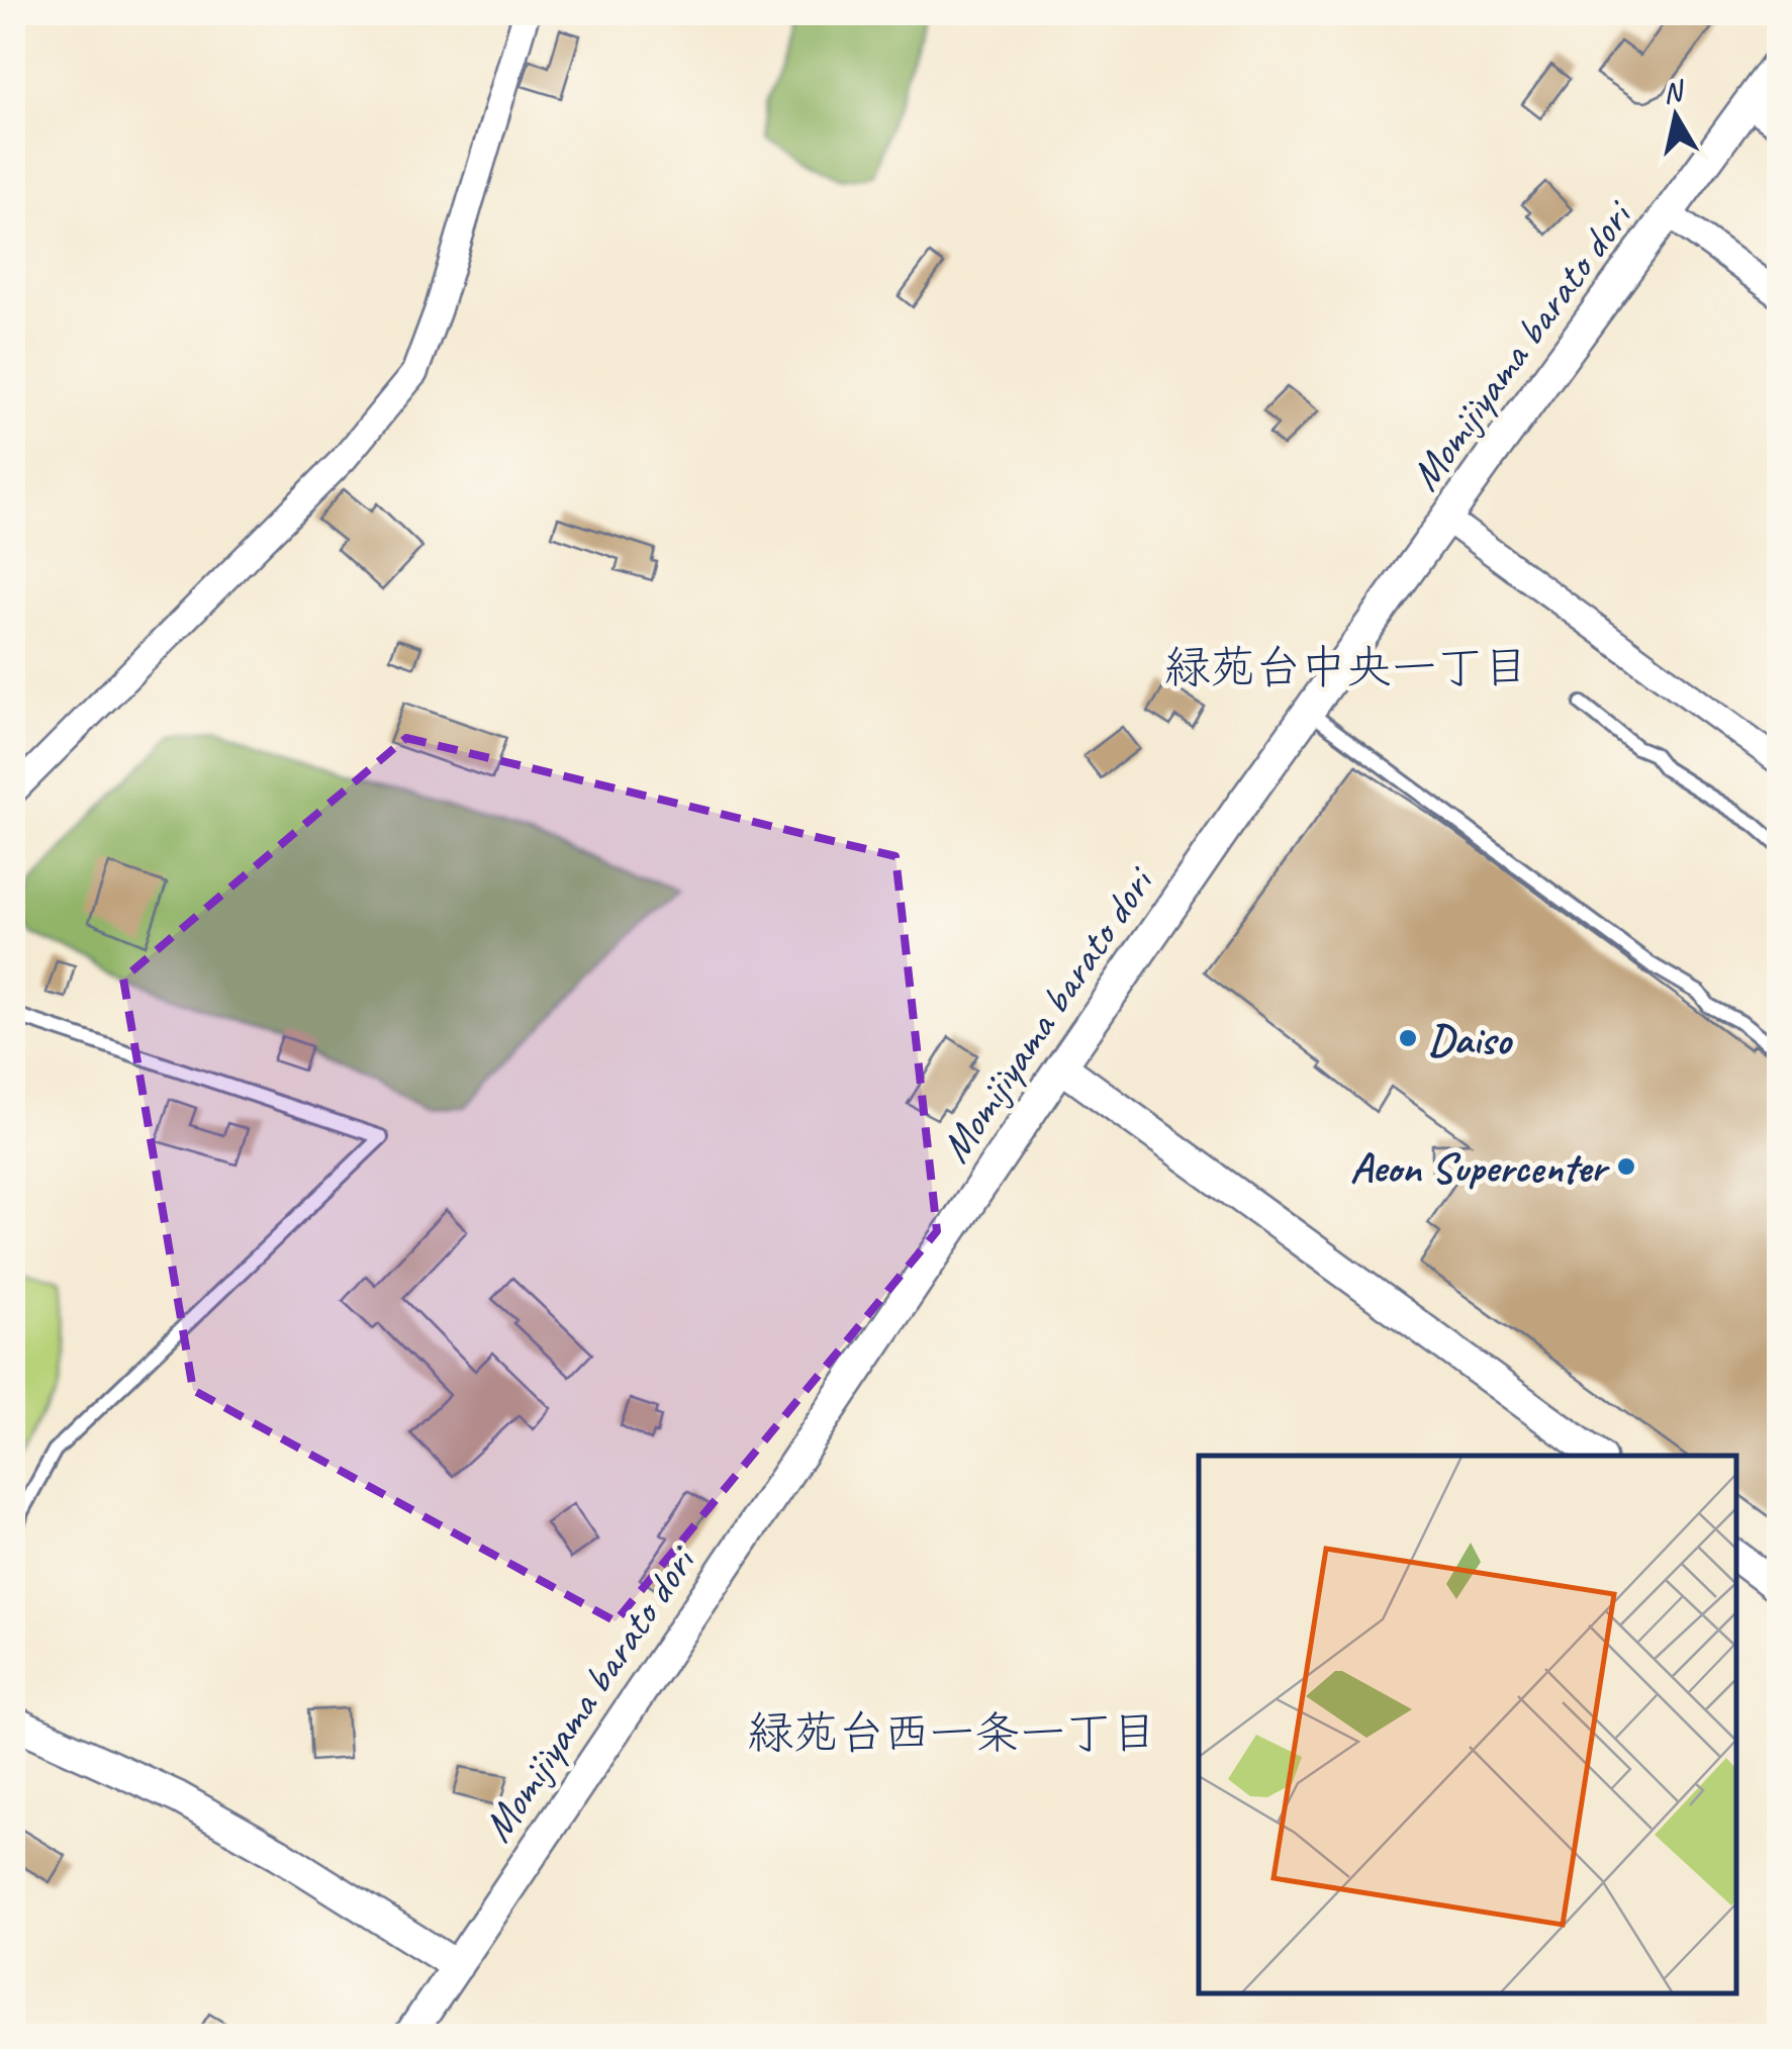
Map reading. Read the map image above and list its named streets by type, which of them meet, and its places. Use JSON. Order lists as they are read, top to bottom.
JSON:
{
  "streets": {
    "street": ["Momijiyama barato dori"]
  },
  "districts": ["緑苑台中央一丁目", "緑苑台西一条一丁目"],
  "places": ["Daiso", "Aeon Supercenter"],
  "north": "top"
}
